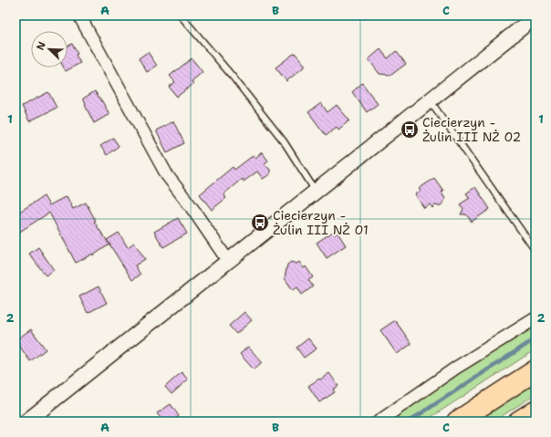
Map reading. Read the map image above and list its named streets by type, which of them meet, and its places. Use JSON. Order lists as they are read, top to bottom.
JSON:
{
  "places": {
    "bus stop": ["Ciecierzyn - Żulin III NŻ 02", "Ciecierzyn - Żulin III NŻ 01"]
  },
  "north": "top left",
  "grid": {
    "columns": ["A", "B", "C"],
    "rows": ["1", "2"]
  }
}
